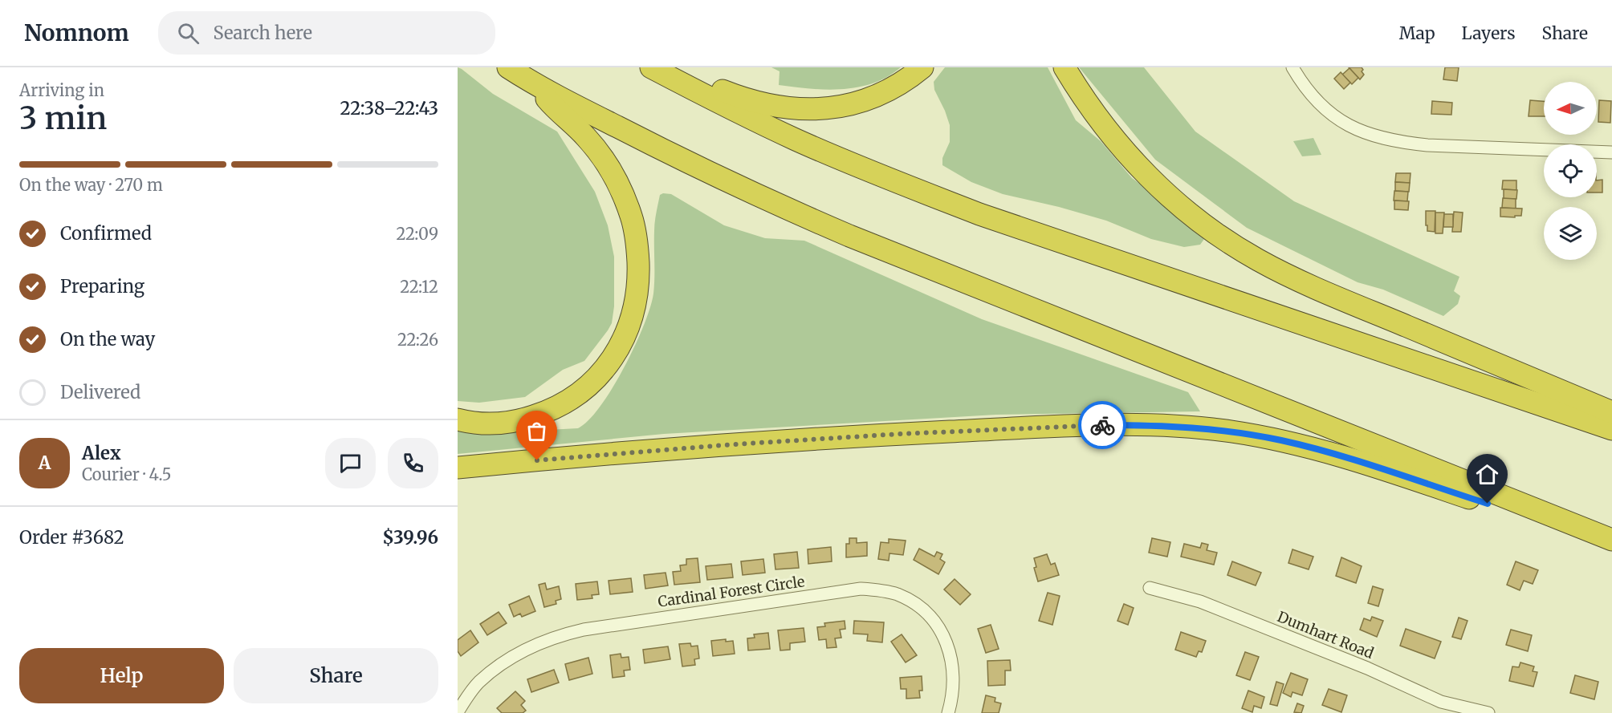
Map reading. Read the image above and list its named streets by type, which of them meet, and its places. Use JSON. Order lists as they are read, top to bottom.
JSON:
{
  "streets": {
    "street": ["Cardinal Forest Circle", "Dumhart Road"]
  },
  "north": "left",
  "page": {
    "header": "Nomnom",
    "search": "Search here",
    "nav": ["Map", "Layers", "Share"],
    "heading": ["3 min", "Arriving in", "22:38–22:43"],
    "panel": [
      "Alex",
      "Courier · 4.5",
      "Order #3682",
      "$39.96"
    ],
    "bar": "On the way · 270 m",
    "list": [
      ["Confirmed", "22:09"],
      ["Preparing", "22:12"],
      ["On the way", "22:26"],
      "Delivered"
    ],
    "round": "A",
    "buttons": ["Help", "Share"]
  }
}
